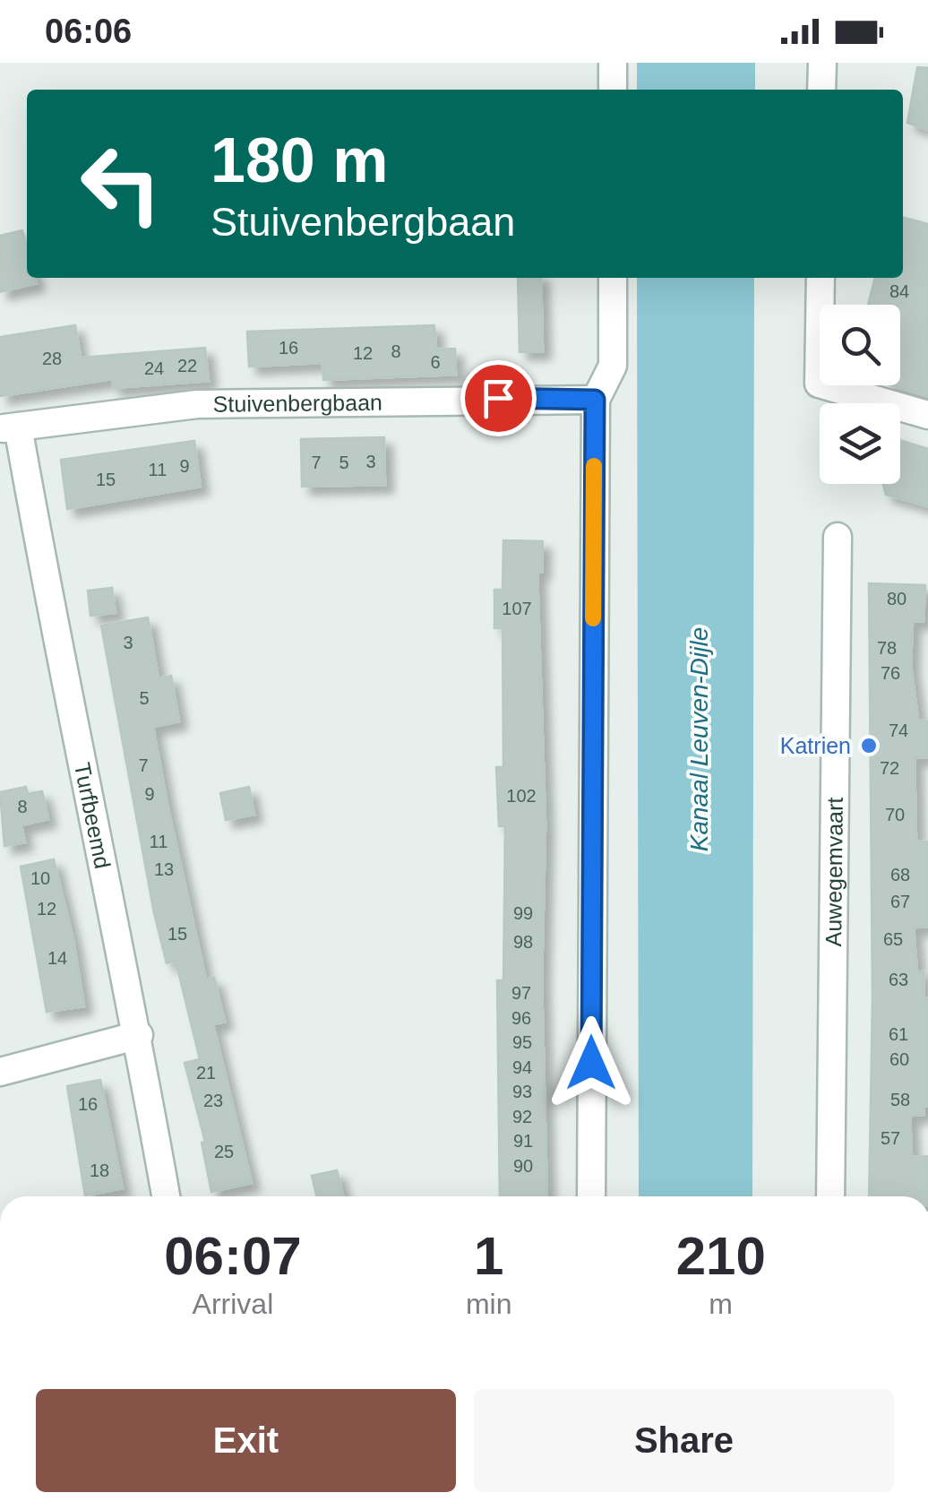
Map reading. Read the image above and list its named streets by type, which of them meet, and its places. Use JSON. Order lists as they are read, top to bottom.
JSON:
{
  "streets": {
    "street": ["Stuivenbergbaan", "Turfbeemd", "Auwegemvaart"]
  },
  "crossings": [
    ["Stuivenbergbaan", "Turfbeemd"]
  ],
  "water": ["Kanaal Leuven-Dijle"],
  "places": ["Katrien"],
  "house_numbers": [
    "84",
    "16",
    "8",
    "12",
    "28",
    "6",
    "22",
    "24",
    "3",
    "7",
    "5",
    "9",
    "11",
    "15",
    "80",
    "107",
    "3",
    "78",
    "76",
    "5",
    "74",
    "7",
    "72",
    "9",
    "102",
    "8",
    "70",
    "11",
    "13",
    "68",
    "10",
    "67",
    "12",
    "99",
    "15",
    "65",
    "98",
    "14",
    "63",
    "97",
    "96",
    "61",
    "95",
    "60",
    "94",
    "21",
    "93",
    "58",
    "23",
    "16",
    "92",
    "57",
    "91",
    "25",
    "90",
    "18"
  ],
  "page": {
    "status": "06:06",
    "turn": ["180 m", "Stuivenbergbaan"],
    "eta": [
      "06:07",
      "Arrival",
      "1",
      "min",
      "210",
      "m"
    ],
    "buttons": ["Exit", "Share"]
  }
}
